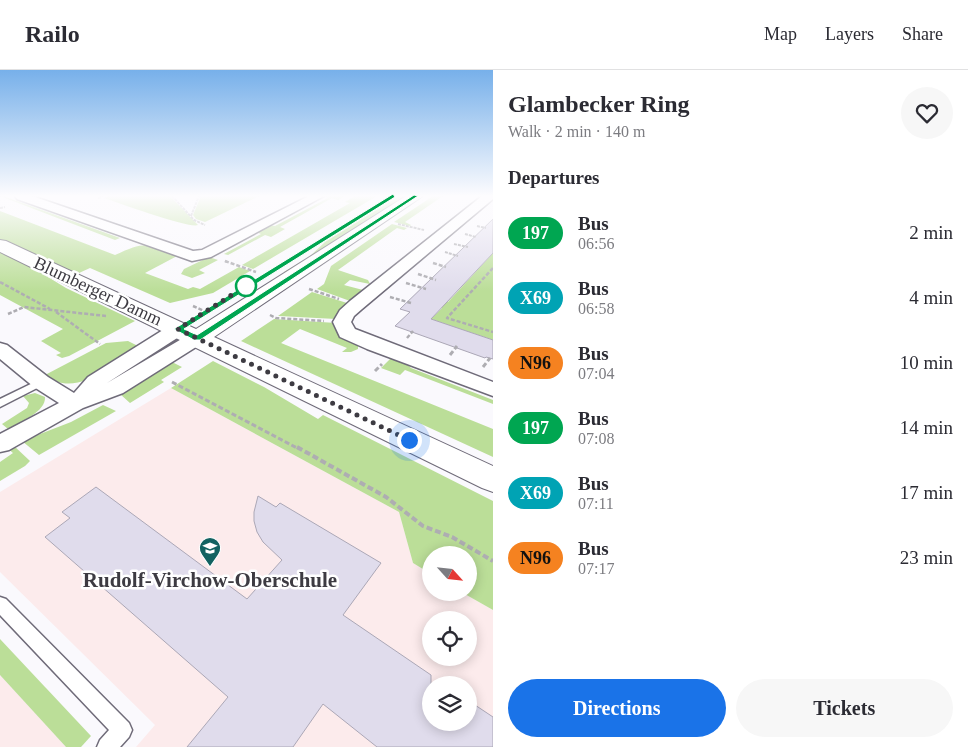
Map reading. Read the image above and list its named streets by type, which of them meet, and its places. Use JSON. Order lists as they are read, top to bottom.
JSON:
{
  "streets": {
    "main road": ["Blumberger Damm"]
  },
  "places": {
    "school or university": ["Rudolf-Virchow-Oberschule"]
  },
  "lines": ["bus line 197"],
  "north": "bottom right",
  "page": {
    "header": "Railo",
    "nav": ["Map", "Layers", "Share"],
    "heading": [
      ["Glambecker Ring", "Walk · 2 min · 140 m"],
      "Departures"
    ],
    "list": [
      {
        "mark": "197",
        "name": "Bus",
        "note": "06:56",
        "value": "2 min"
      },
      {
        "mark": "X69",
        "name": "Bus",
        "note": "06:58",
        "value": "4 min"
      },
      {
        "mark": "N96",
        "name": "Bus",
        "note": "07:04",
        "value": "10 min"
      },
      {
        "mark": "197",
        "name": "Bus",
        "note": "07:08",
        "value": "14 min"
      },
      {
        "mark": "X69",
        "name": "Bus",
        "note": "07:11",
        "value": "17 min"
      },
      {
        "mark": "N96",
        "name": "Bus",
        "note": "07:17",
        "value": "23 min"
      }
    ],
    "buttons": ["Directions", "Tickets"]
  }
}
